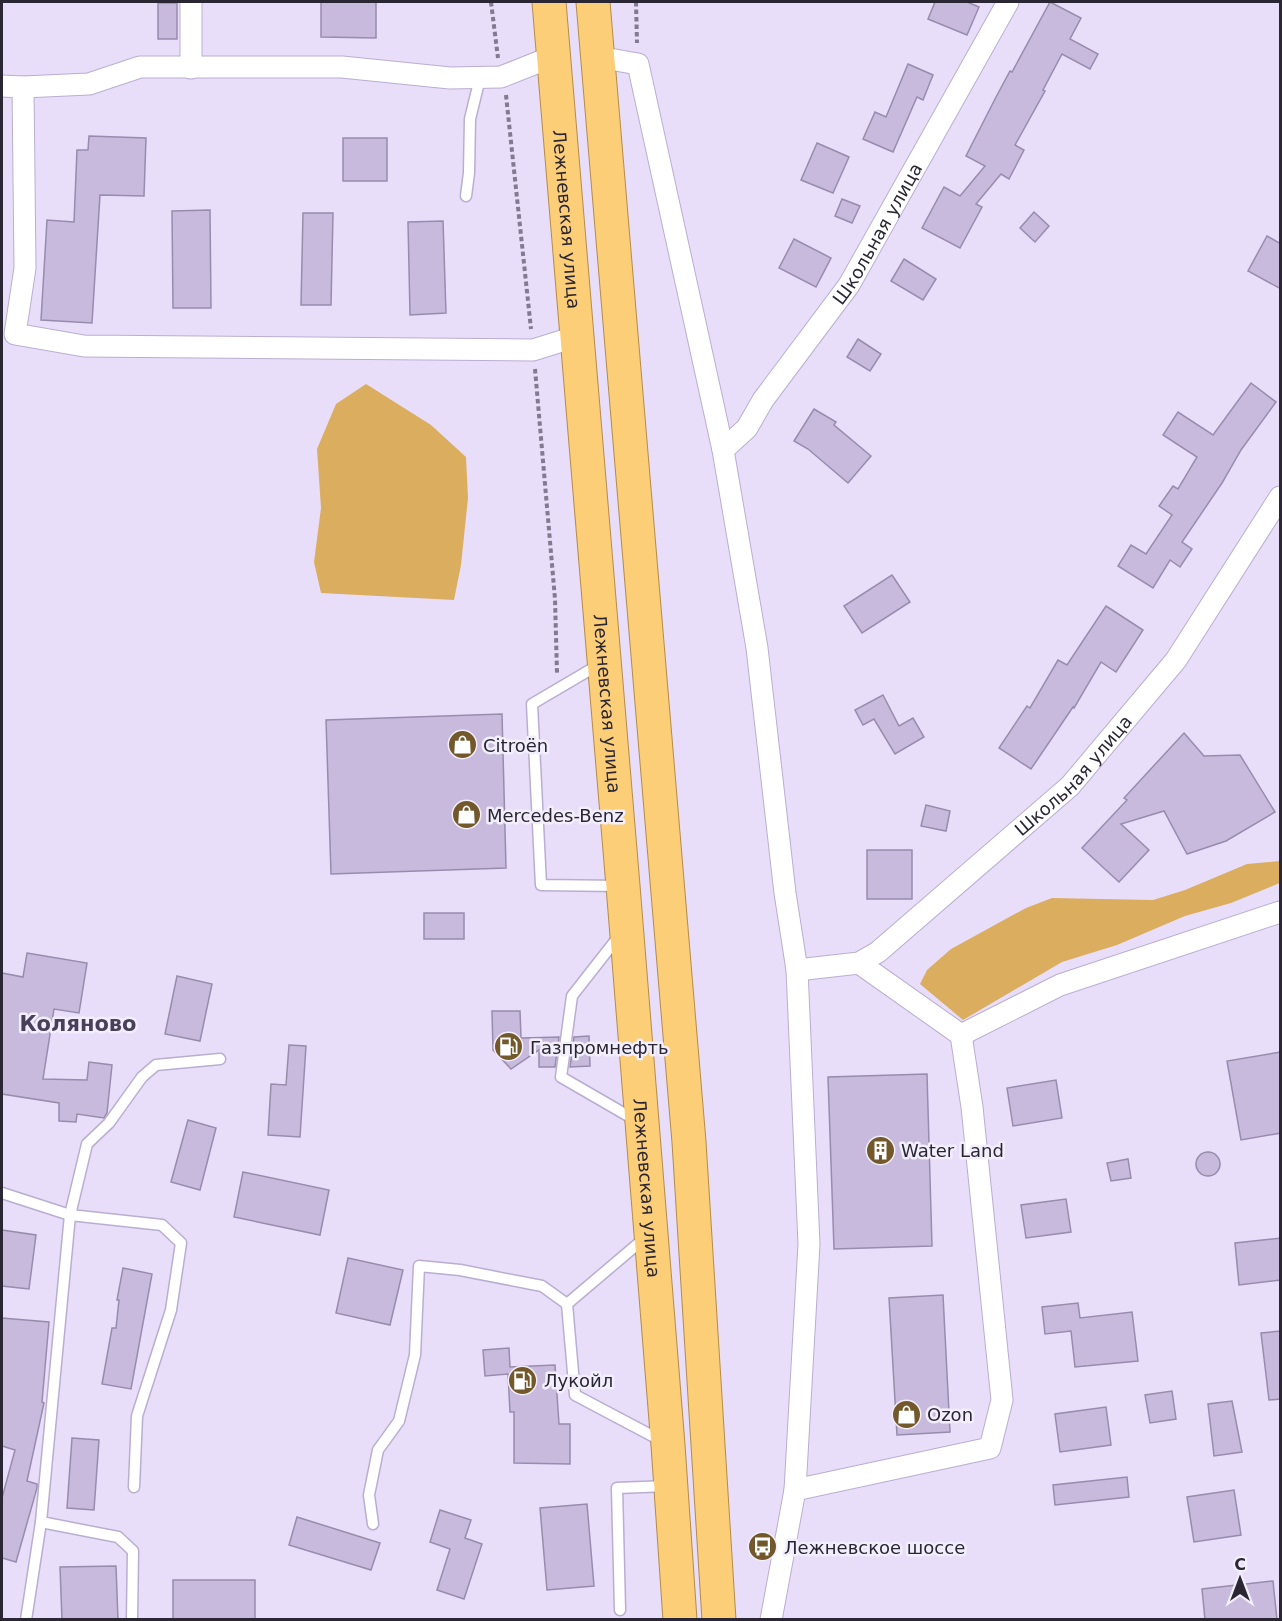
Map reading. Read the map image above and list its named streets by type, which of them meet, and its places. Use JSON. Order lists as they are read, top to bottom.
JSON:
{
  "streets": {
    "highway": ["Лежневская улица"],
    "street": ["Школьная улица"]
  },
  "districts": ["Коляново"],
  "places": {
    "shop": ["Citroën", "Mercedes-Benz", "Ozon"],
    "fuel station": ["Газпромнефть", "Лукойл"],
    "building": ["Water Land"],
    "bus stop": ["Лежневское шоссе"]
  },
  "north": "top"
}
